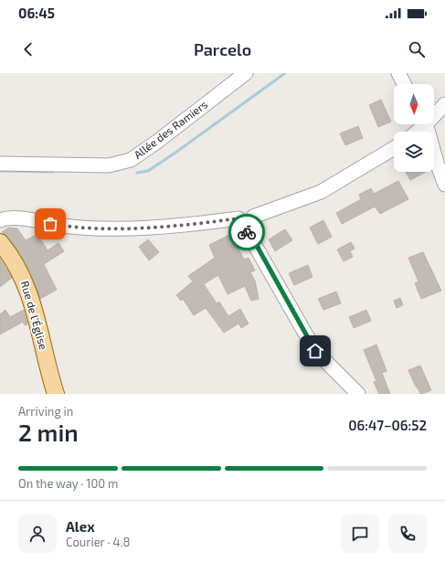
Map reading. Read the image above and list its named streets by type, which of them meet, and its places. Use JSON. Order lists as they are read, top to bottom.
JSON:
{
  "streets": {
    "main road": ["Rue de l'Église"],
    "street": ["Allée des Ramiers"]
  },
  "north": "bottom",
  "page": {
    "status": "06:45",
    "header": "Parcelo",
    "heading": ["2 min", "Arriving in", "06:47–06:52"],
    "panel": ["Alex", "Courier · 4.8"],
    "bar": "On the way · 100 m"
  }
}
